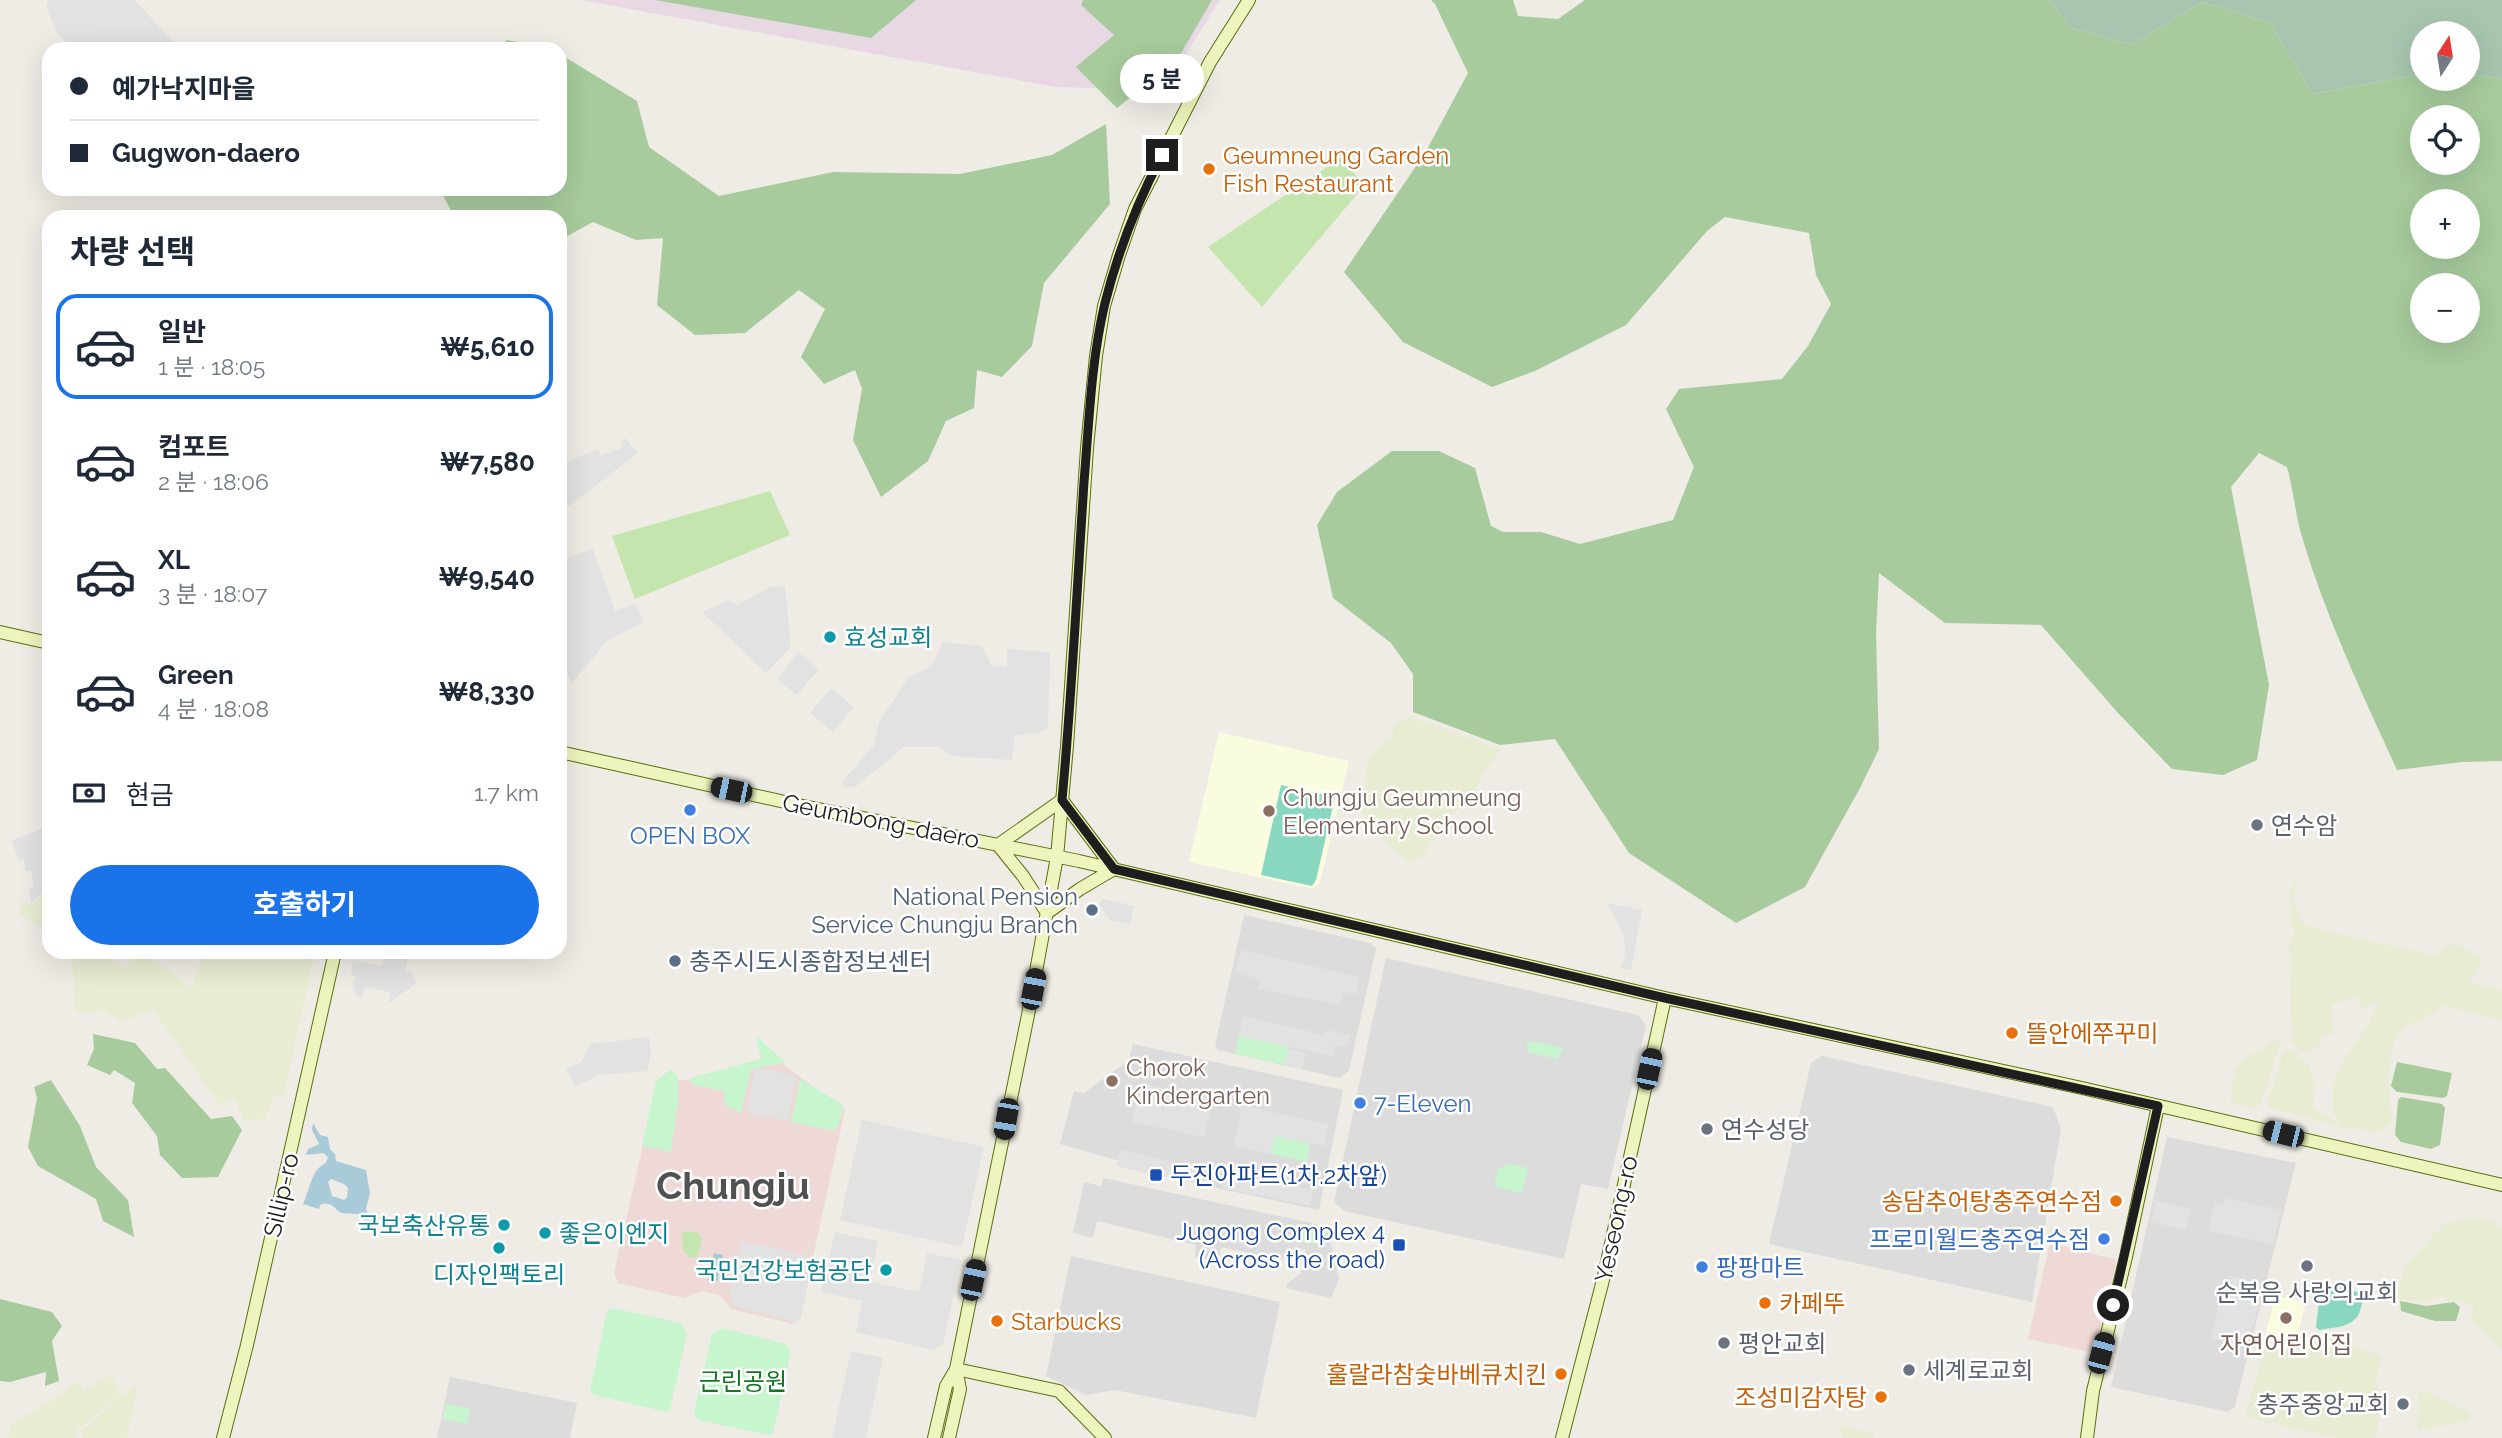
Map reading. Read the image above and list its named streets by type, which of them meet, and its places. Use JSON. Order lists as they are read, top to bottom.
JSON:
{
  "streets": {
    "street": ["Geumbong-daero", "Sillip-ro", "Yeseong-ro"]
  },
  "districts": ["Chungju"],
  "parks": ["근린공원"],
  "places": {
    "other": [
      "Geumneung Garden Fish Restaurant",
      "효성교회",
      "OPEN BOX",
      "Chungju Geumneung Elementary School",
      "연수암",
      "National Pension Service Chungju Branch",
      "충주시도시종합정보센터",
      "뜰안에쭈꾸미",
      "Chorok Kindergarten",
      "7-Eleven",
      "연수성당",
      "송담추어탕충주연수점",
      "국보축산유통",
      "좋은이엔지",
      "프로미월드충주연수점",
      "디자인팩토리",
      "순복음 사랑의교회",
      "팡팡마트",
      "국민건강보험공단",
      "카페뚜",
      "자연어린이집",
      "Starbucks",
      "평안교회",
      "세계로교회",
      "훌랄라참숯바베큐치킨",
      "조성미감자탕",
      "충주중앙교회"
    ],
    "transit": ["두진아파트(1차.2차앞)", "Jugong Complex 4 (Across the road)"]
  },
  "north": "top",
  "page": {
    "map_buttons": ["+", "−"],
    "banner": ["예가낙지마을", "Gugwon-daero"],
    "bubble": "5 분",
    "heading": "차량 선택",
    "list": [
      {
        "name": "일반",
        "note": "1 분 · 18:05",
        "value": "₩5,610"
      },
      {
        "name": "컴포트",
        "note": "2 분 · 18:06",
        "value": "₩7,580"
      },
      {
        "name": "XL",
        "note": "3 분 · 18:07",
        "value": "₩9,540"
      },
      {
        "name": "Green",
        "note": "4 분 · 18:08",
        "value": "₩8,330"
      }
    ],
    "pay": ["현금", "1.7 km"],
    "buttons": "호출하기"
  }
}
